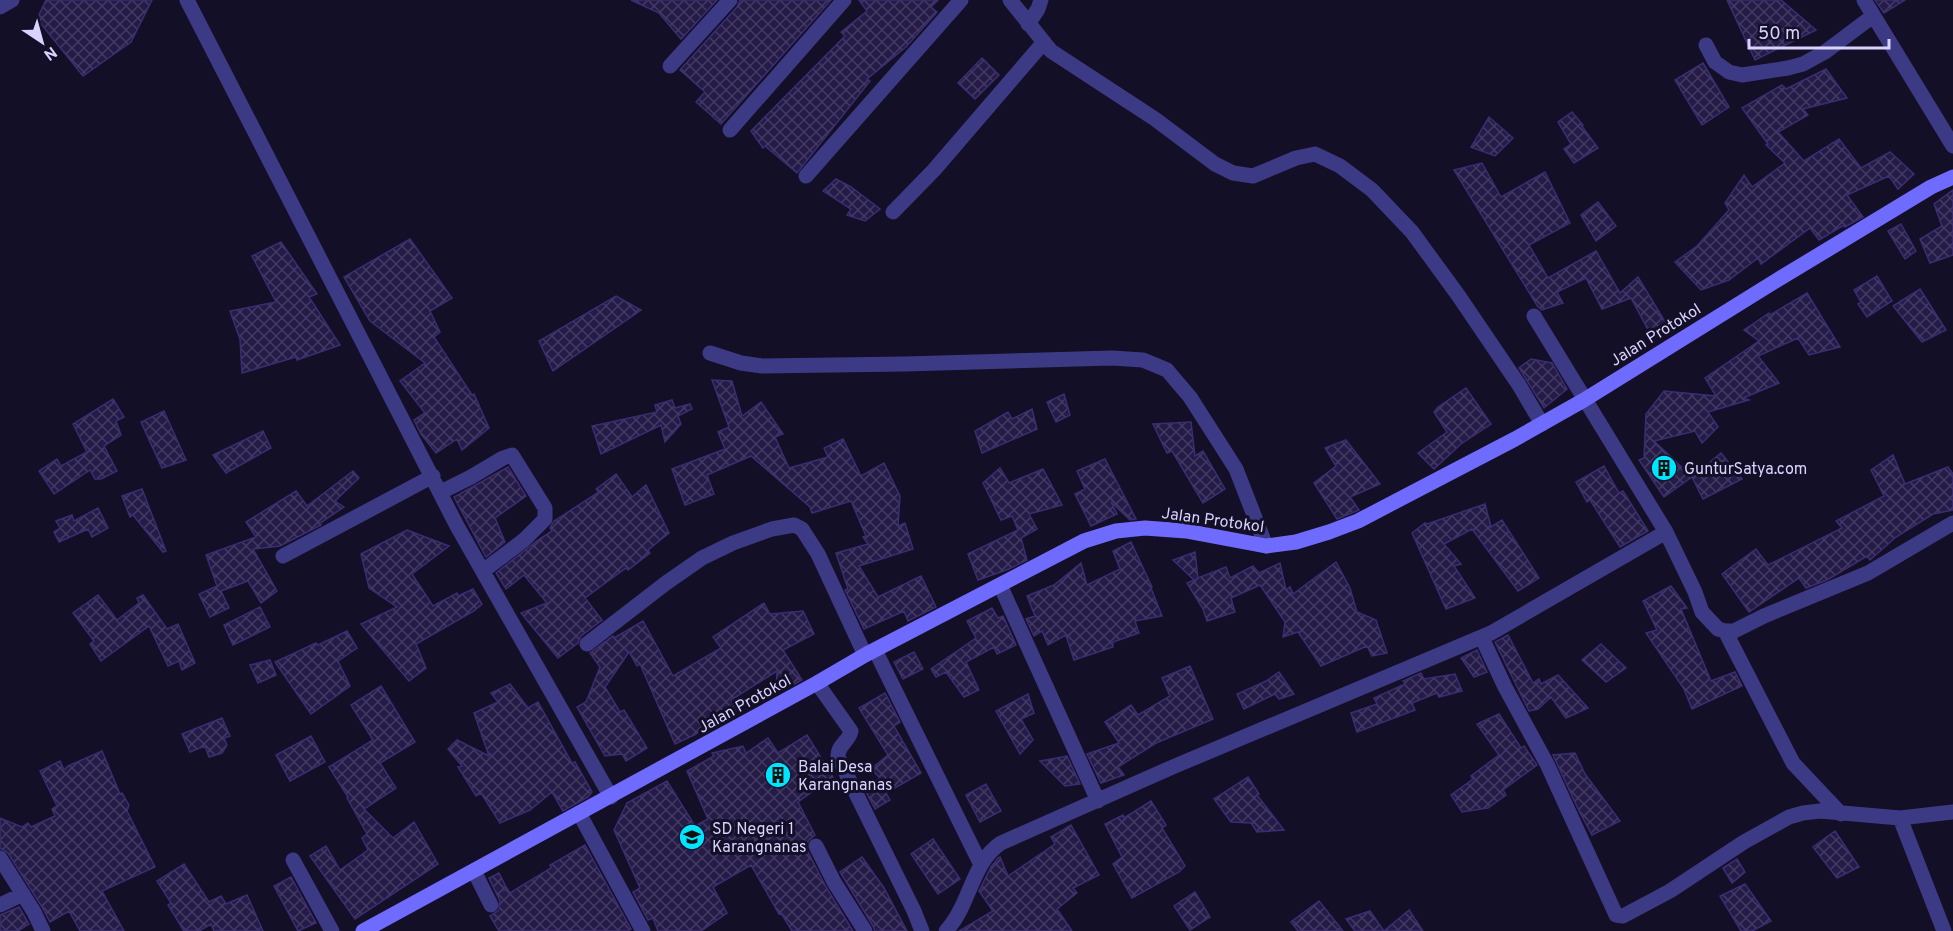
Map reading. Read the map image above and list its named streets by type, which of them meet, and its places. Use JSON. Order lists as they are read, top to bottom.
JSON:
{
  "streets": {
    "street": ["Jalan Protokol"]
  },
  "places": {
    "building": ["GunturSatya.com", "Balai Desa Karangnanas"],
    "school or university": ["SD Negeri 1 Karangnanas"]
  },
  "scale_bar": "50 m",
  "north": "bottom right"
}
